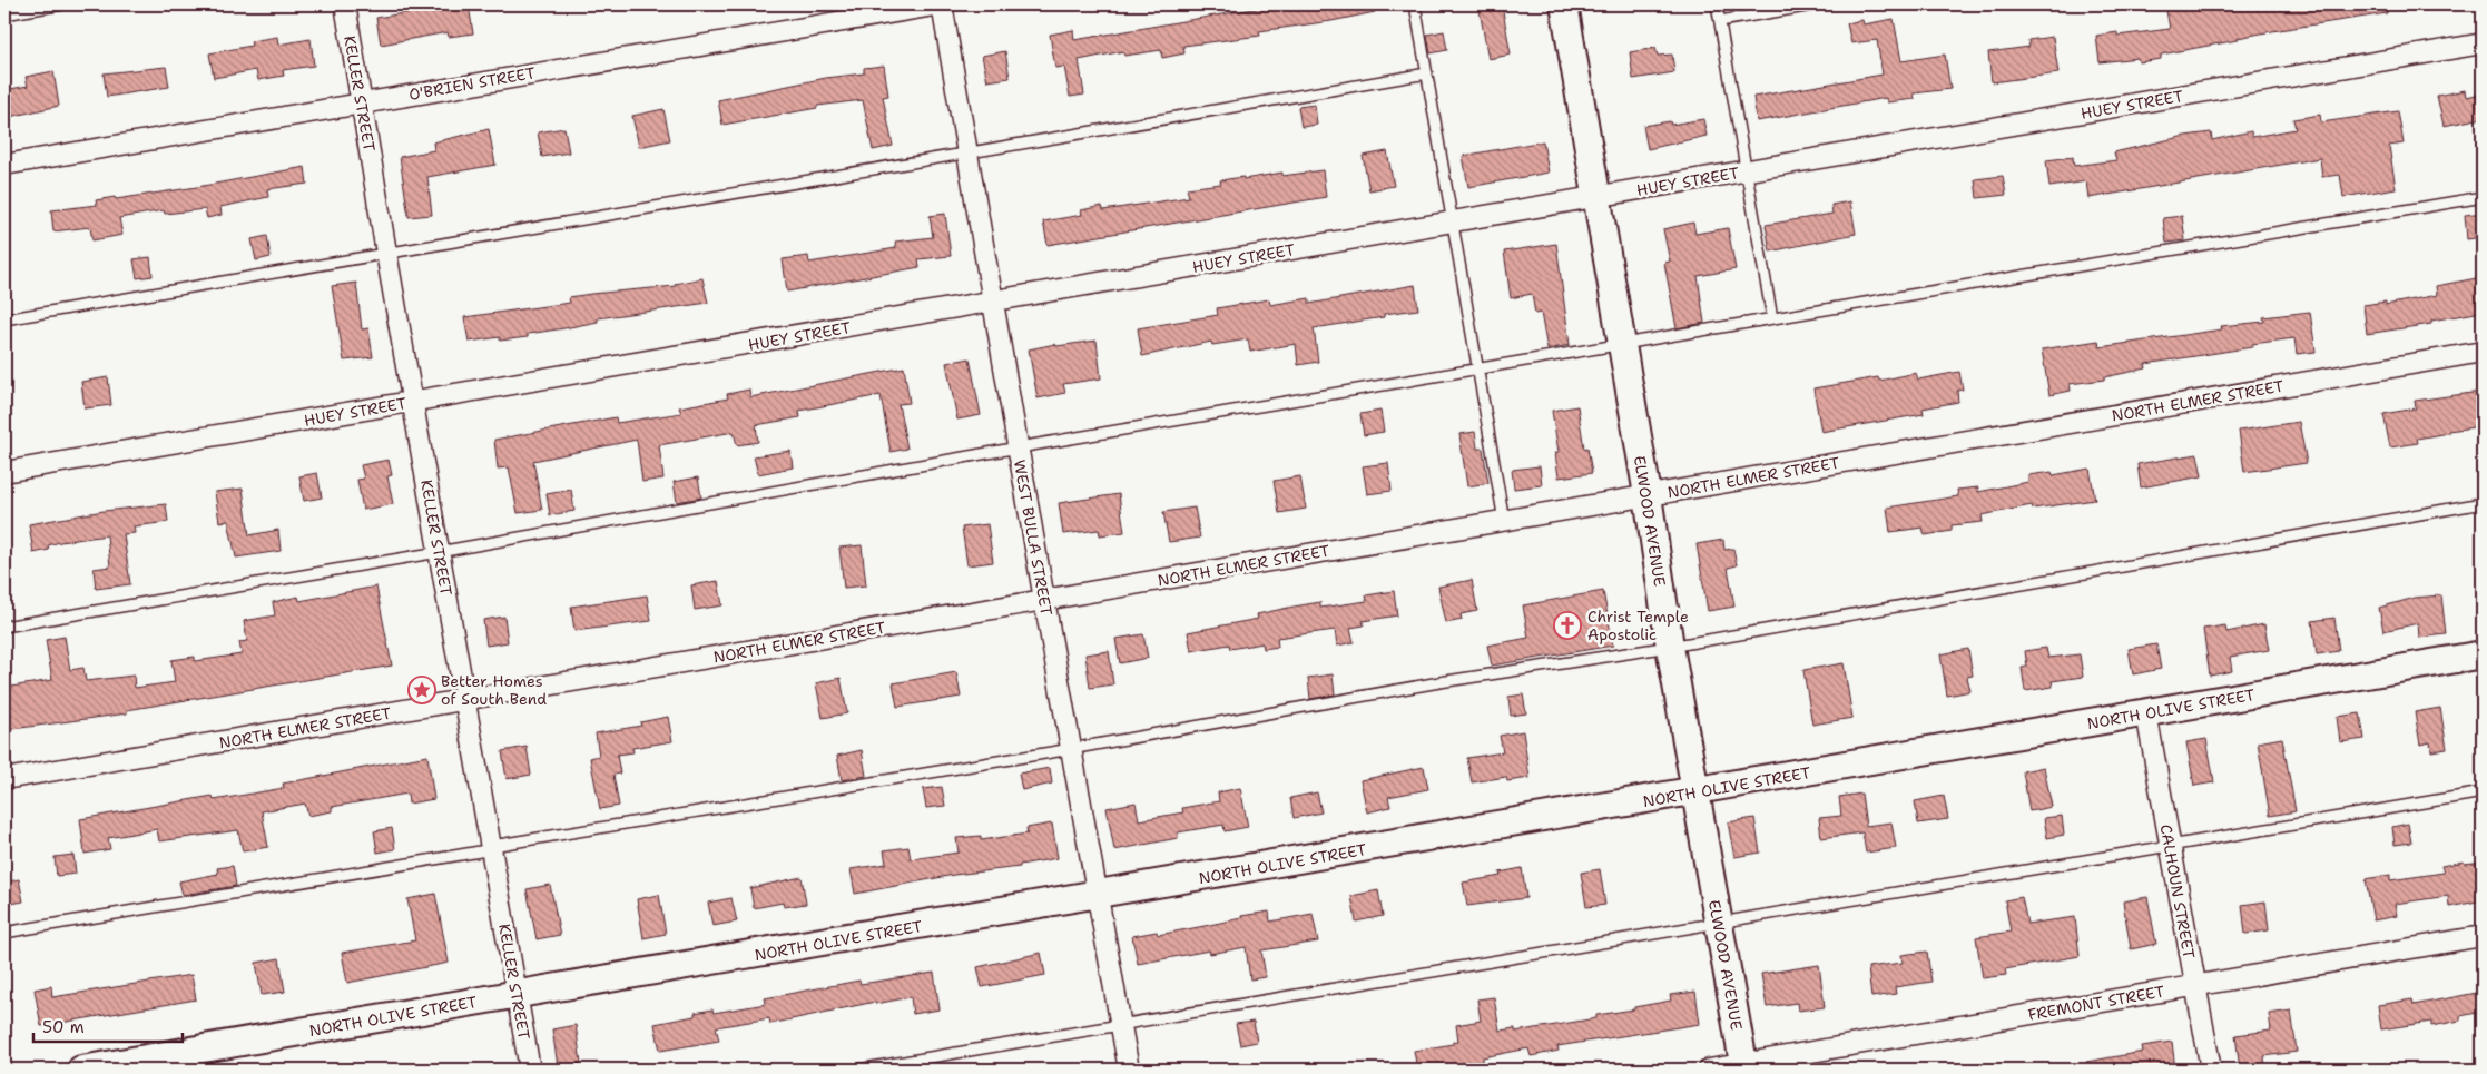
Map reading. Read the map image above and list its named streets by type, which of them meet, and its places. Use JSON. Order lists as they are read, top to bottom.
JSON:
{
  "streets": {
    "street": [
      "O'BRIEN STREET",
      "KELLER STREET",
      "HUEY STREET",
      "NORTH ELMER STREET",
      "ELWOOD AVENUE",
      "WEST BULLA STREET",
      "NORTH OLIVE STREET",
      "CALHOUN STREET",
      "FREMONT STREET"
    ]
  },
  "crossings": [
    ["O'BRIEN STREET", "KELLER STREET"],
    ["O'BRIEN STREET", "WEST BULLA STREET"],
    ["KELLER STREET", "HUEY STREET"],
    ["KELLER STREET", "NORTH ELMER STREET"],
    ["KELLER STREET", "NORTH OLIVE STREET"],
    ["HUEY STREET", "ELWOOD AVENUE"],
    ["HUEY STREET", "WEST BULLA STREET"],
    ["NORTH ELMER STREET", "ELWOOD AVENUE"],
    ["NORTH ELMER STREET", "WEST BULLA STREET"],
    ["ELWOOD AVENUE", "NORTH OLIVE STREET"],
    ["ELWOOD AVENUE", "FREMONT STREET"],
    ["WEST BULLA STREET", "NORTH OLIVE STREET"],
    ["NORTH OLIVE STREET", "CALHOUN STREET"],
    ["CALHOUN STREET", "FREMONT STREET"]
  ],
  "places": {
    "church": ["Christ Temple Apostolic"],
    "place": ["Better Homes of South Bend"]
  },
  "scale_bar": "50 m"
}
